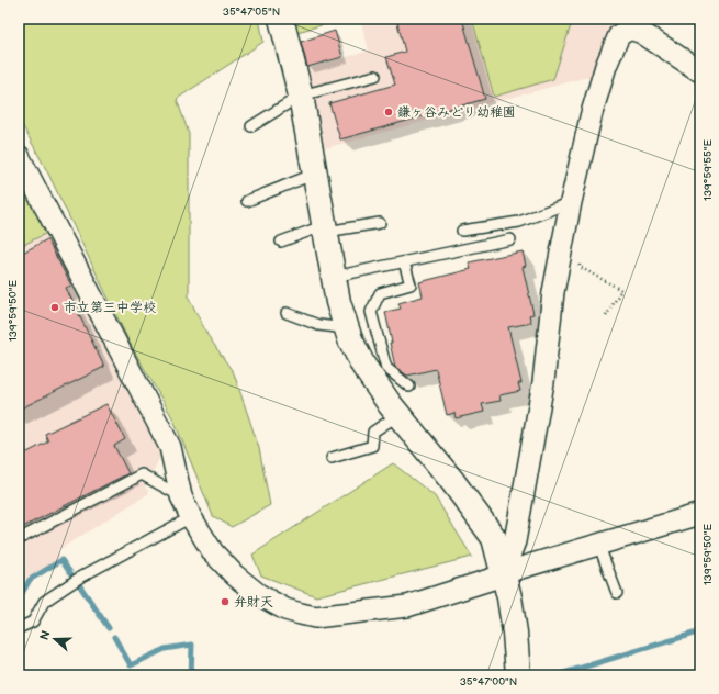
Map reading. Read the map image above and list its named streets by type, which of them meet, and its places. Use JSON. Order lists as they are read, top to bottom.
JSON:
{
  "places": ["鎌ヶ谷みどり幼稚園", "市立第三中学校", "弁財天"],
  "north": "left",
  "coordinates": [
    "35°47'05\"N",
    "139°59'55\"E",
    "139°59'50\"E",
    "35°47'00\"N"
  ]
}
